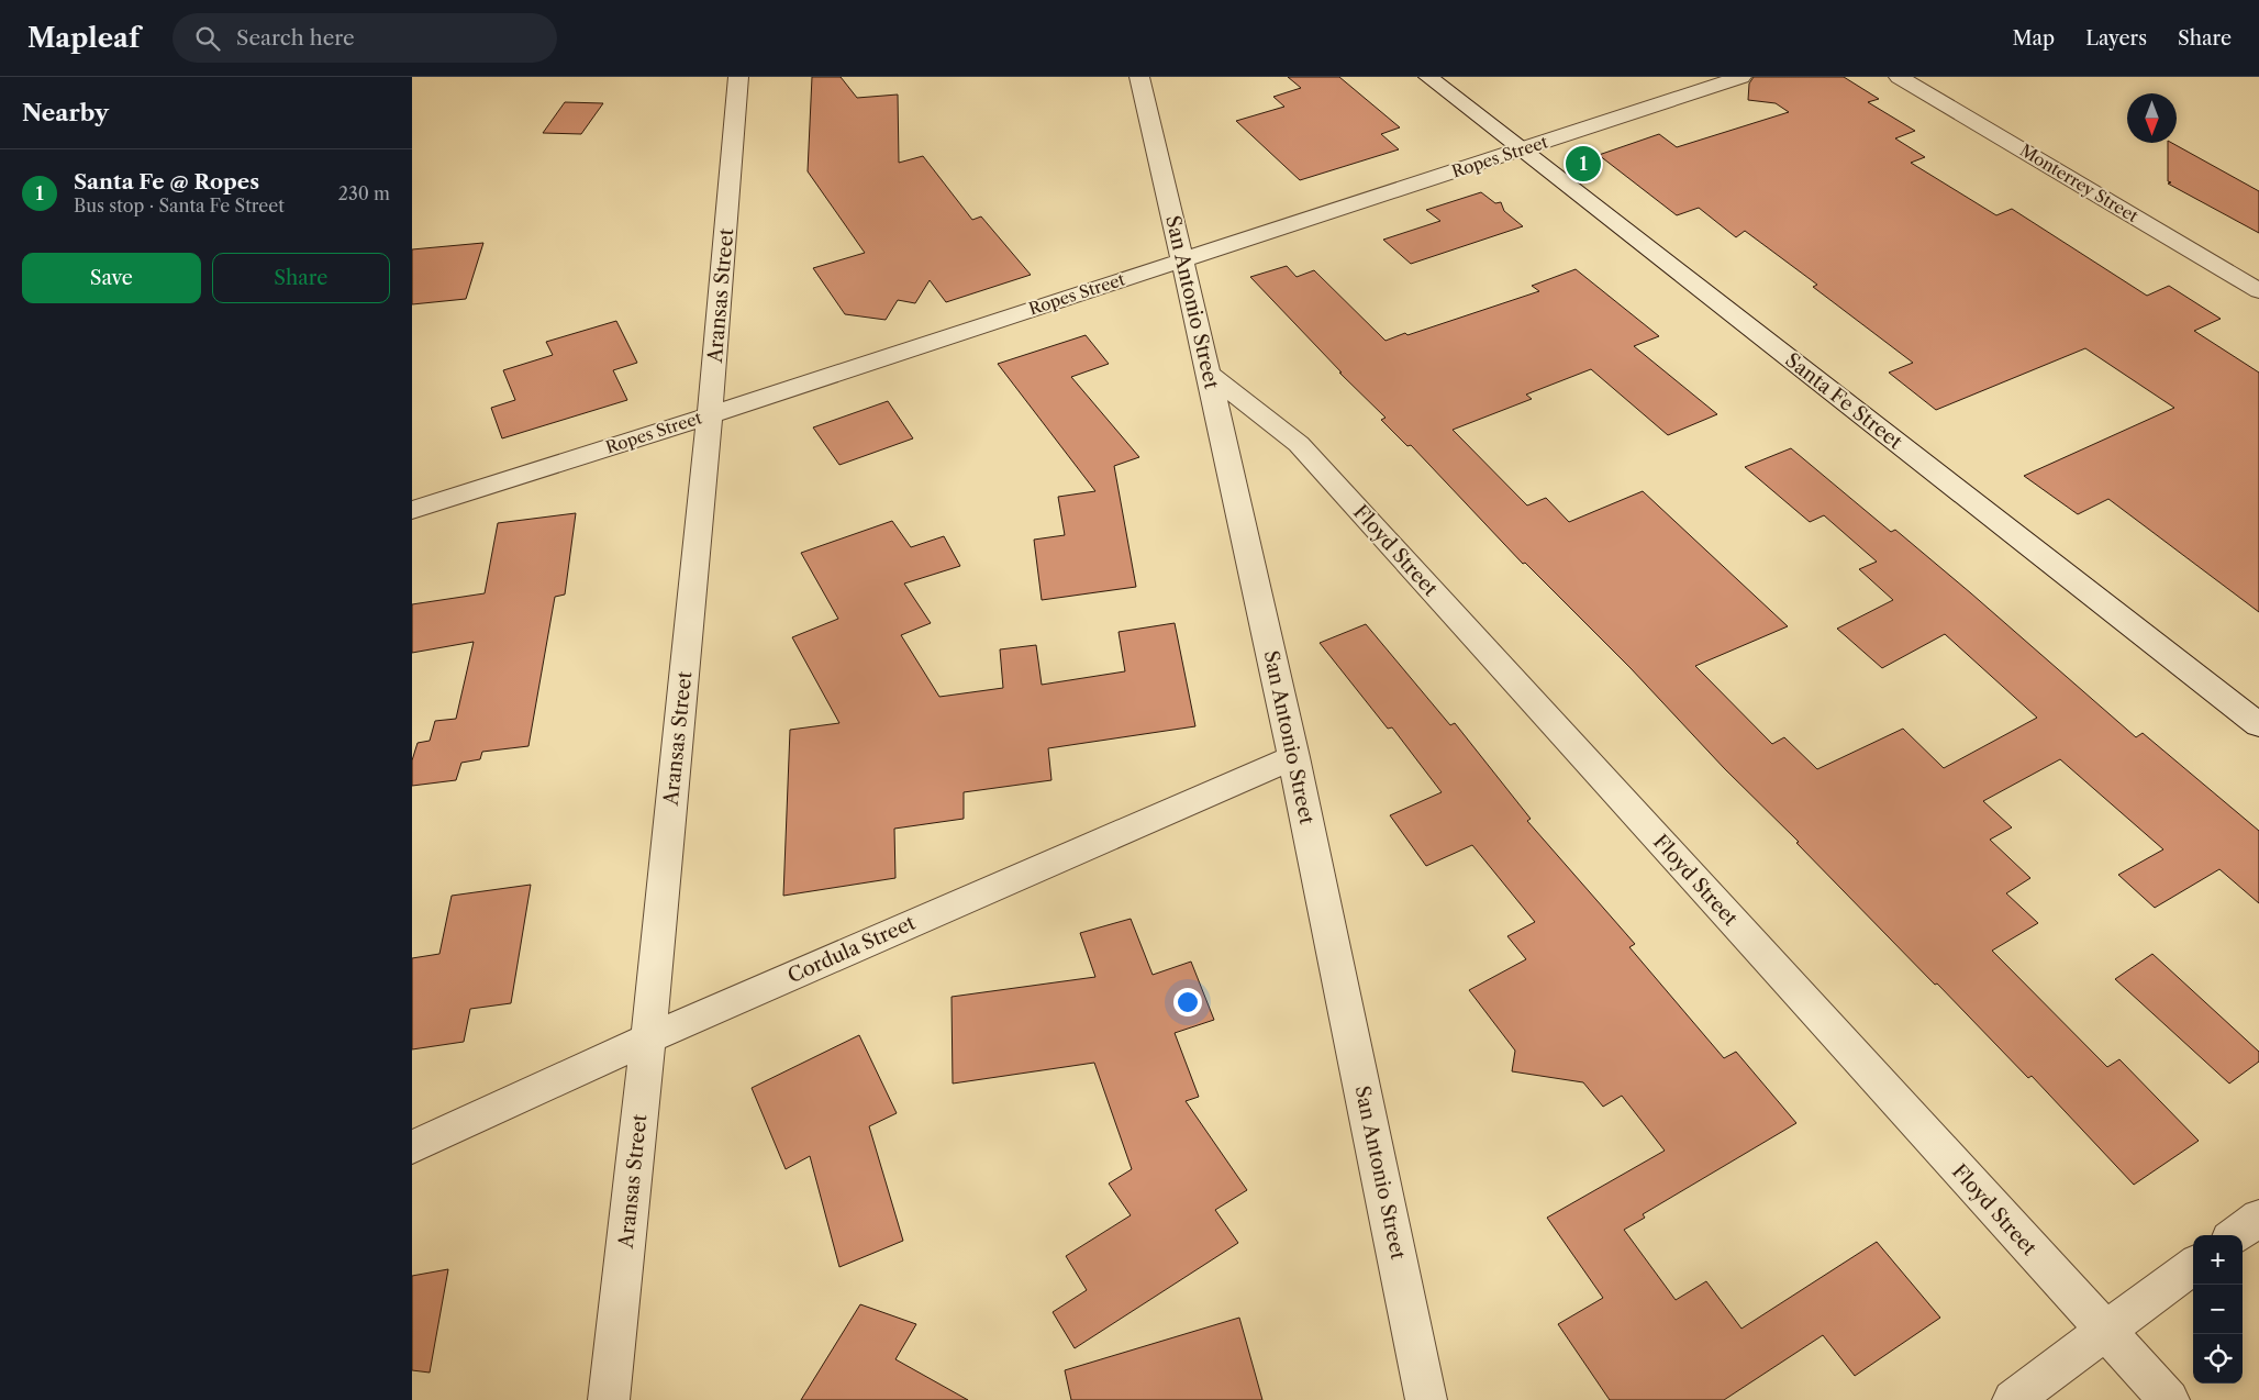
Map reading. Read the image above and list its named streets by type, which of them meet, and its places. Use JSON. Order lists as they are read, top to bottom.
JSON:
{
  "streets": {
    "street": [
      "Ropes Street",
      "Monterrey Street",
      "Aransas Street",
      "San Antonio Street",
      "Santa Fe Street",
      "Floyd Street",
      "Cordula Street"
    ]
  },
  "crossings": [
    ["Ropes Street", "Aransas Street"],
    ["Ropes Street", "San Antonio Street"],
    ["Ropes Street", "Santa Fe Street"],
    ["Aransas Street", "Cordula Street"],
    ["San Antonio Street", "Floyd Street"],
    ["San Antonio Street", "Cordula Street"]
  ],
  "north": "bottom",
  "page": {
    "header": "Mapleaf",
    "search": "Search here",
    "nav": ["Map", "Layers", "Share"],
    "heading": "Nearby",
    "pins": "1",
    "list": [
      {
        "mark": "1",
        "name": "Santa Fe @ Ropes",
        "note": "Bus stop · Santa Fe Street",
        "value": "230 m"
      }
    ],
    "buttons": ["Save", "Share"],
    "map_buttons": ["+", "−"]
  }
}
